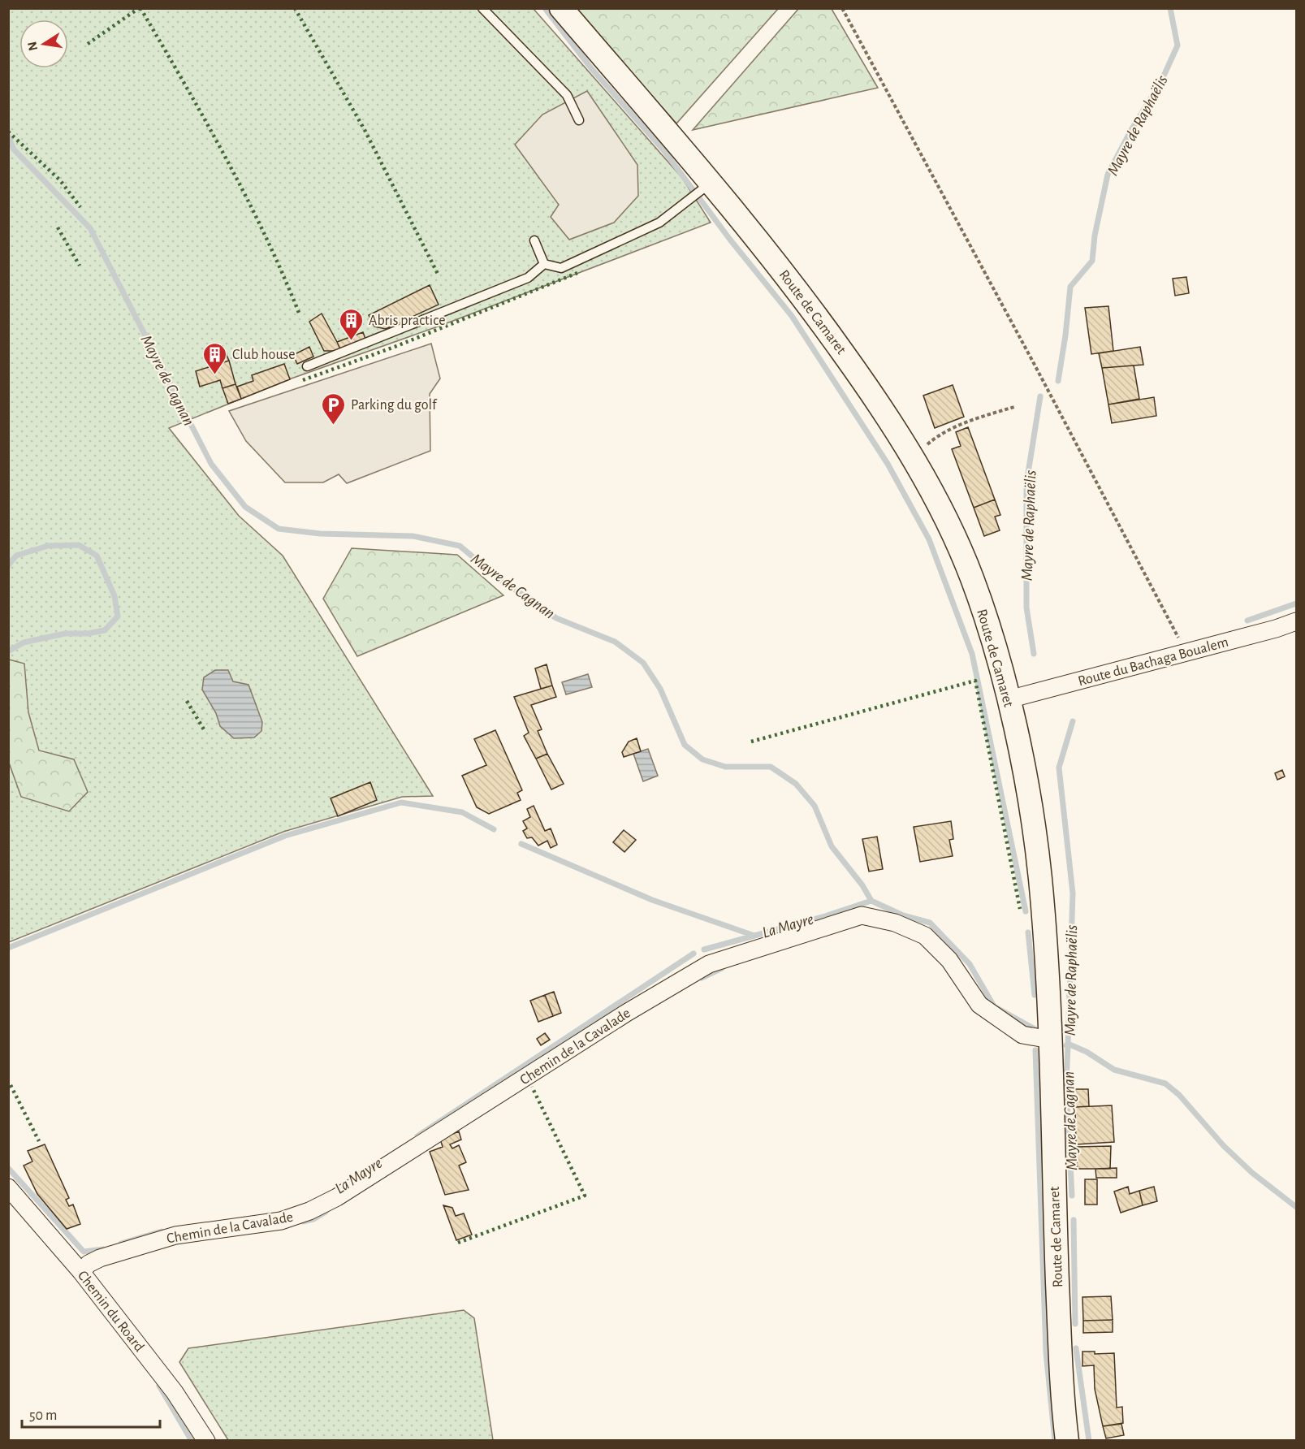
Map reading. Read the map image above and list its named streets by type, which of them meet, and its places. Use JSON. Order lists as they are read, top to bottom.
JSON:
{
  "streets": {
    "main road": ["Route de Camaret"],
    "street": ["Route du Bachaga Boualem", "Chemin de la Cavalade", "Chemin du Roard"]
  },
  "crossings": [
    ["Route de Camaret", "Route du Bachaga Boualem"],
    ["Route de Camaret", "Chemin de la Cavalade"],
    ["Chemin de la Cavalade", "Chemin du Roard"]
  ],
  "water": ["Mayre de Raphaëlis", "Mayre de Cagnan", "La Mayre"],
  "places": {
    "building": ["Abris practice", "Club house"],
    "parking": ["Parking du golf"]
  },
  "scale_bar": "50 m",
  "north": "left"
}
